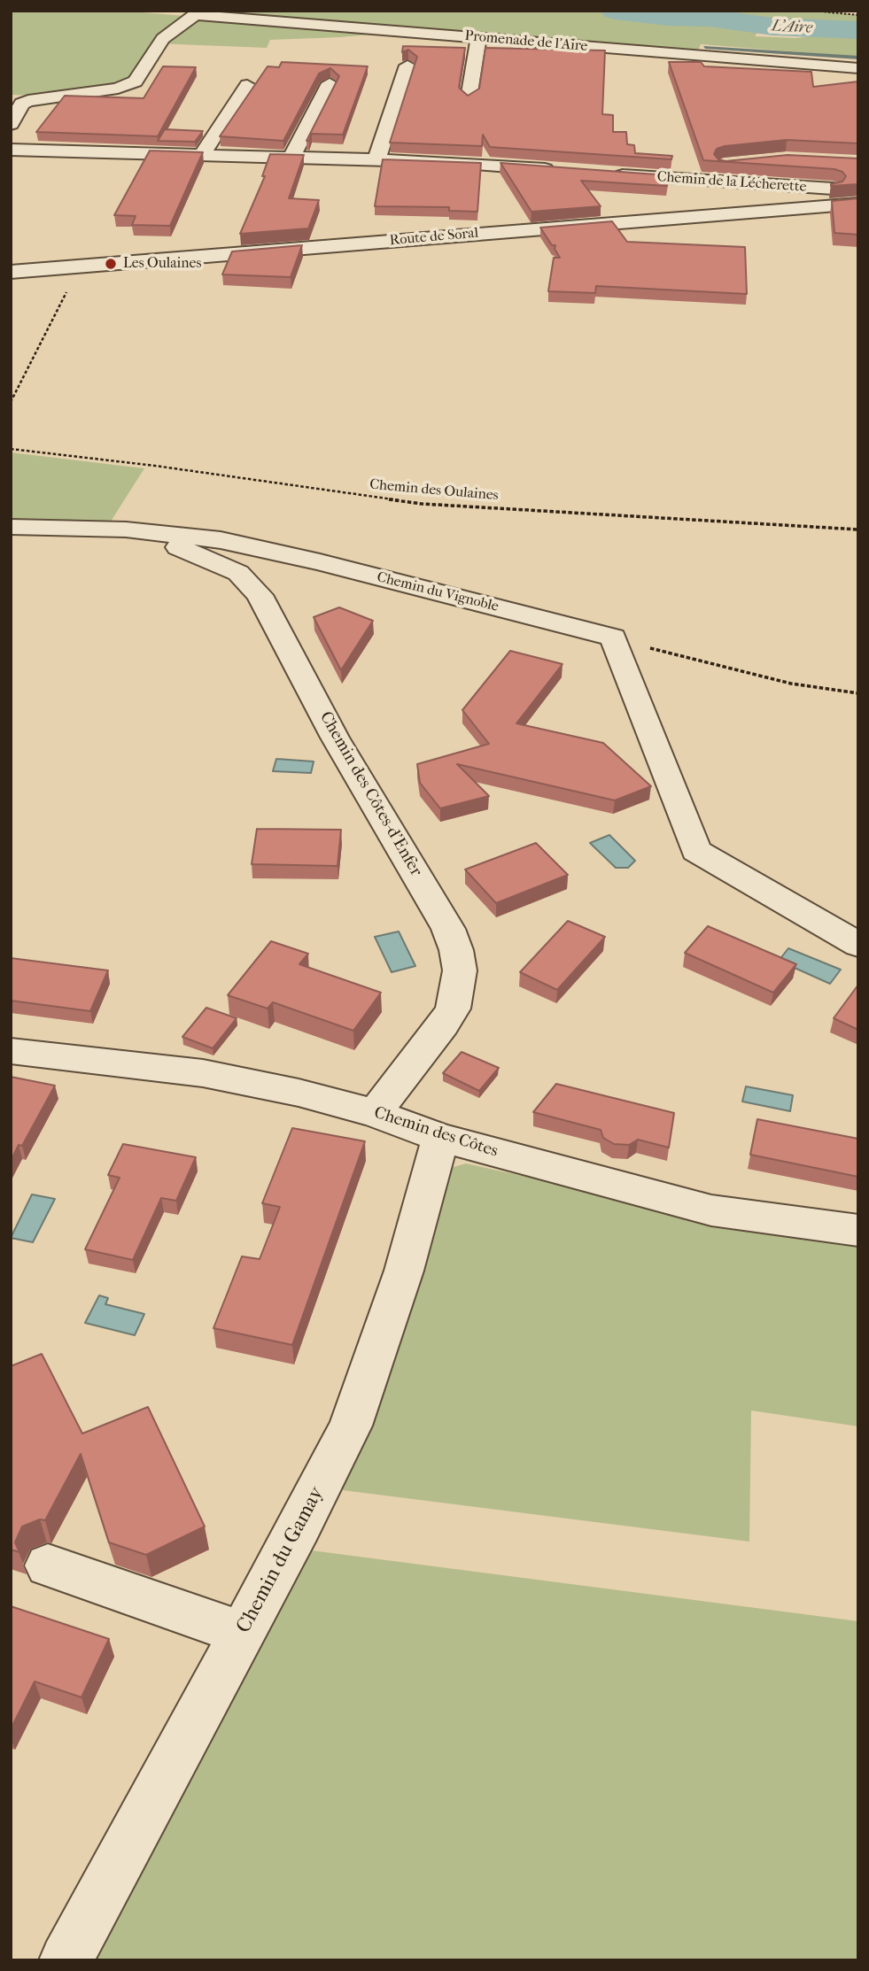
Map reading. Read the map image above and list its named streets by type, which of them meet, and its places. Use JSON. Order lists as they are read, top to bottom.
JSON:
{
  "streets": {
    "street": [
      "Promenade de l'Aire",
      "Chemin de la Lécherette",
      "Route de Soral",
      "Chemin du Vignoble",
      "Chemin des Côtes-d'Enfer",
      "Chemin des Côtes",
      "Chemin du Gamay"
    ],
    "path": ["Chemin des Oulaines"]
  },
  "crossings": [
    ["Chemin de la Lécherette", "Route de Soral"],
    ["Chemin du Vignoble", "Chemin des Côtes-d'Enfer"],
    ["Chemin des Côtes-d'Enfer", "Chemin des Côtes"],
    ["Chemin des Côtes", "Chemin du Gamay"]
  ],
  "water": ["L'Aire"],
  "places": ["Les Oulaines"]
}
